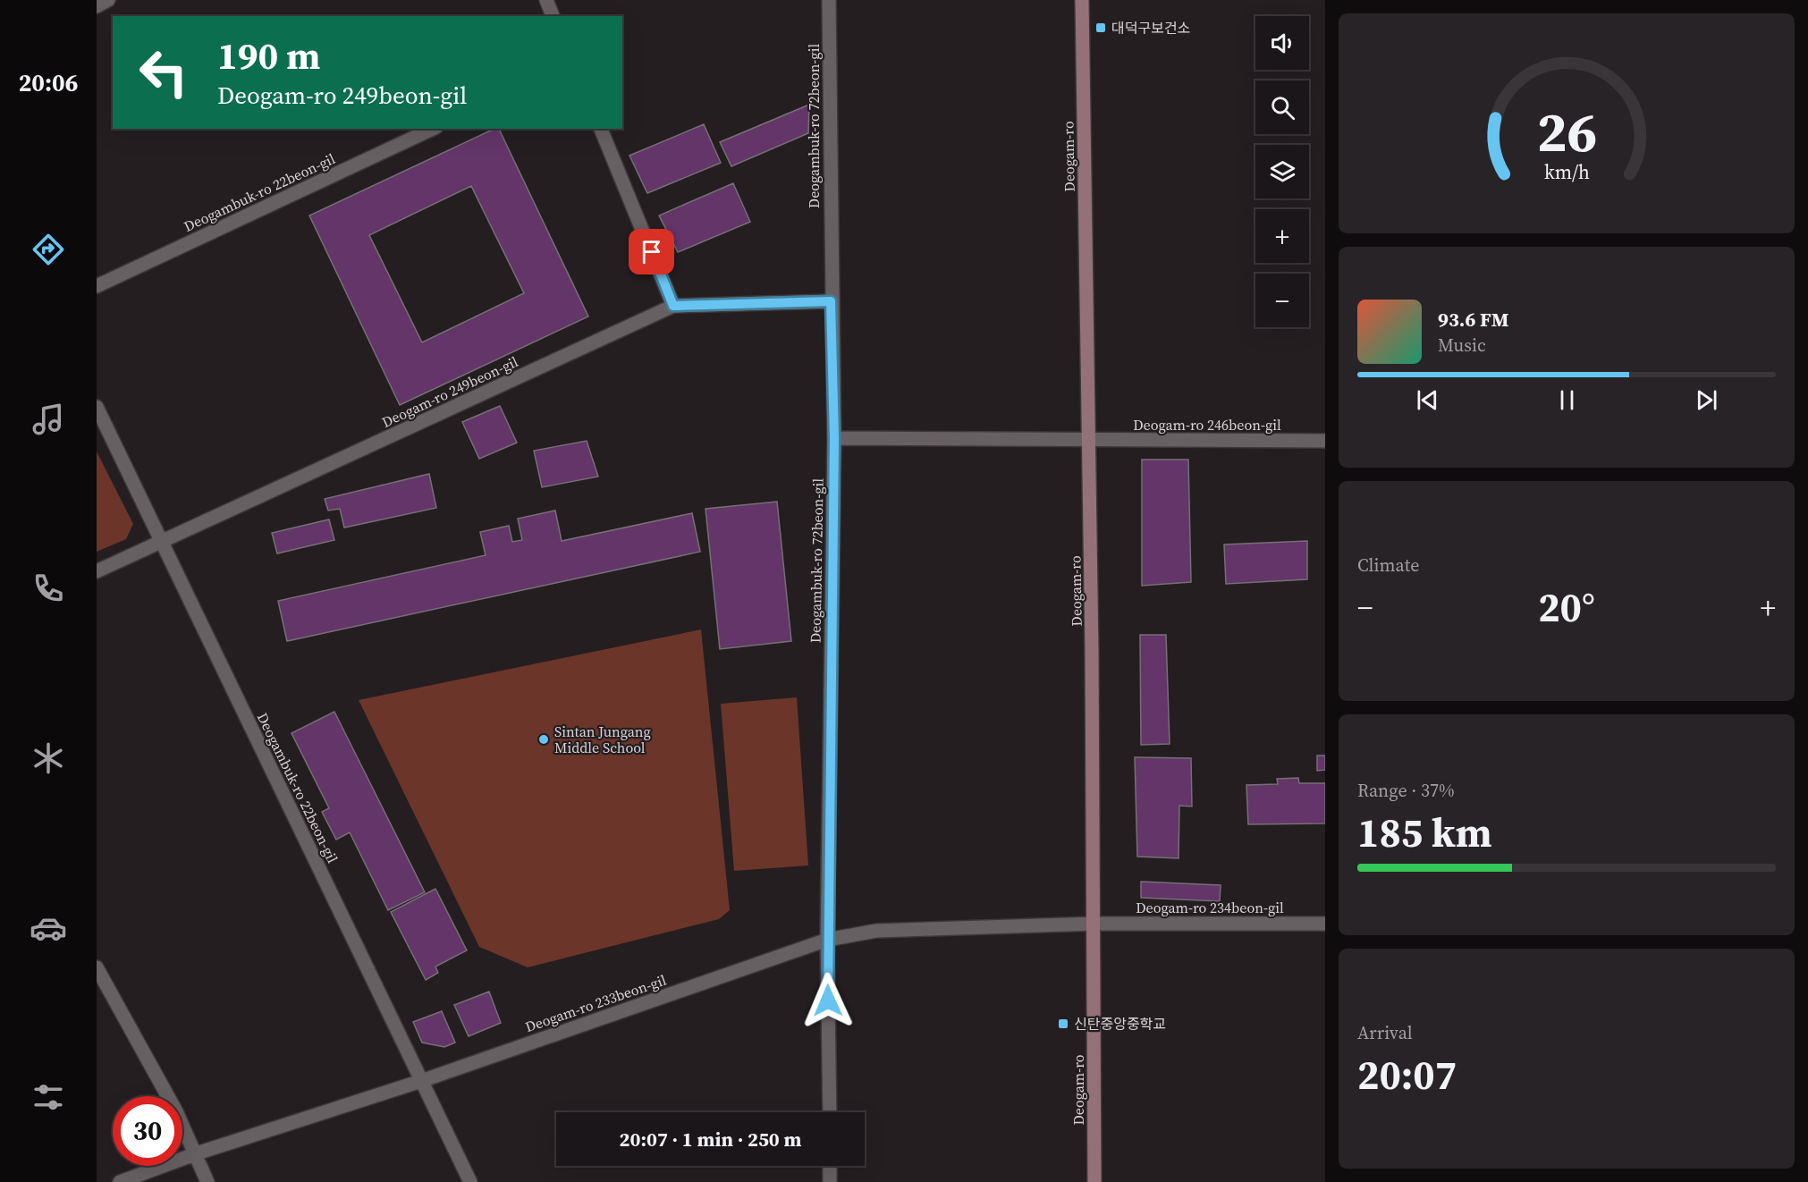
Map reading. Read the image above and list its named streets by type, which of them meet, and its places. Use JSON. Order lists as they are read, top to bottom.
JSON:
{
  "streets": {
    "street": [
      "Deogambuk-ro 72beon-gil",
      "Deogam-ro",
      "Deogambuk-ro 22beon-gil",
      "Deogam-ro 249beon-gil",
      "Deogam-ro 246beon-gil",
      "Deogam-ro 234beon-gil",
      "Deogam-ro 233beon-gil"
    ]
  },
  "crossings": [
    ["Deogambuk-ro 72beon-gil", "Deogam-ro 249beon-gil"],
    ["Deogambuk-ro 72beon-gil", "Deogam-ro 246beon-gil"],
    ["Deogambuk-ro 72beon-gil", "Deogam-ro 233beon-gil"],
    ["Deogam-ro", "Deogam-ro 246beon-gil"],
    ["Deogam-ro", "Deogam-ro 234beon-gil"],
    ["Deogam-ro", "Deogam-ro 233beon-gil"],
    ["Deogambuk-ro 22beon-gil", "Deogam-ro 249beon-gil"],
    ["Deogambuk-ro 22beon-gil", "Deogam-ro 233beon-gil"],
    ["Deogam-ro 234beon-gil", "Deogam-ro 233beon-gil"]
  ],
  "places": {
    "transit": ["대덕구보건소", "신탄중앙중학교"],
    "other": ["Sintan Jungang Middle School"]
  },
  "page": {
    "tabs": "20:06",
    "map_buttons": ["+", "−"],
    "turn": ["190 m", "Deogam-ro 249beon-gil"],
    "song": ["93.6 FM", "Music"],
    "tile": [
      "Climate",
      ["Range · 37%", "185 km"],
      ["Arrival", "20:07"]
    ],
    "heat": ["−", "20°", "+"],
    "limit": "30",
    "trip": "20:07 · 1 min · 250 m",
    "gauge": ["26", "km/h"]
  }
}
